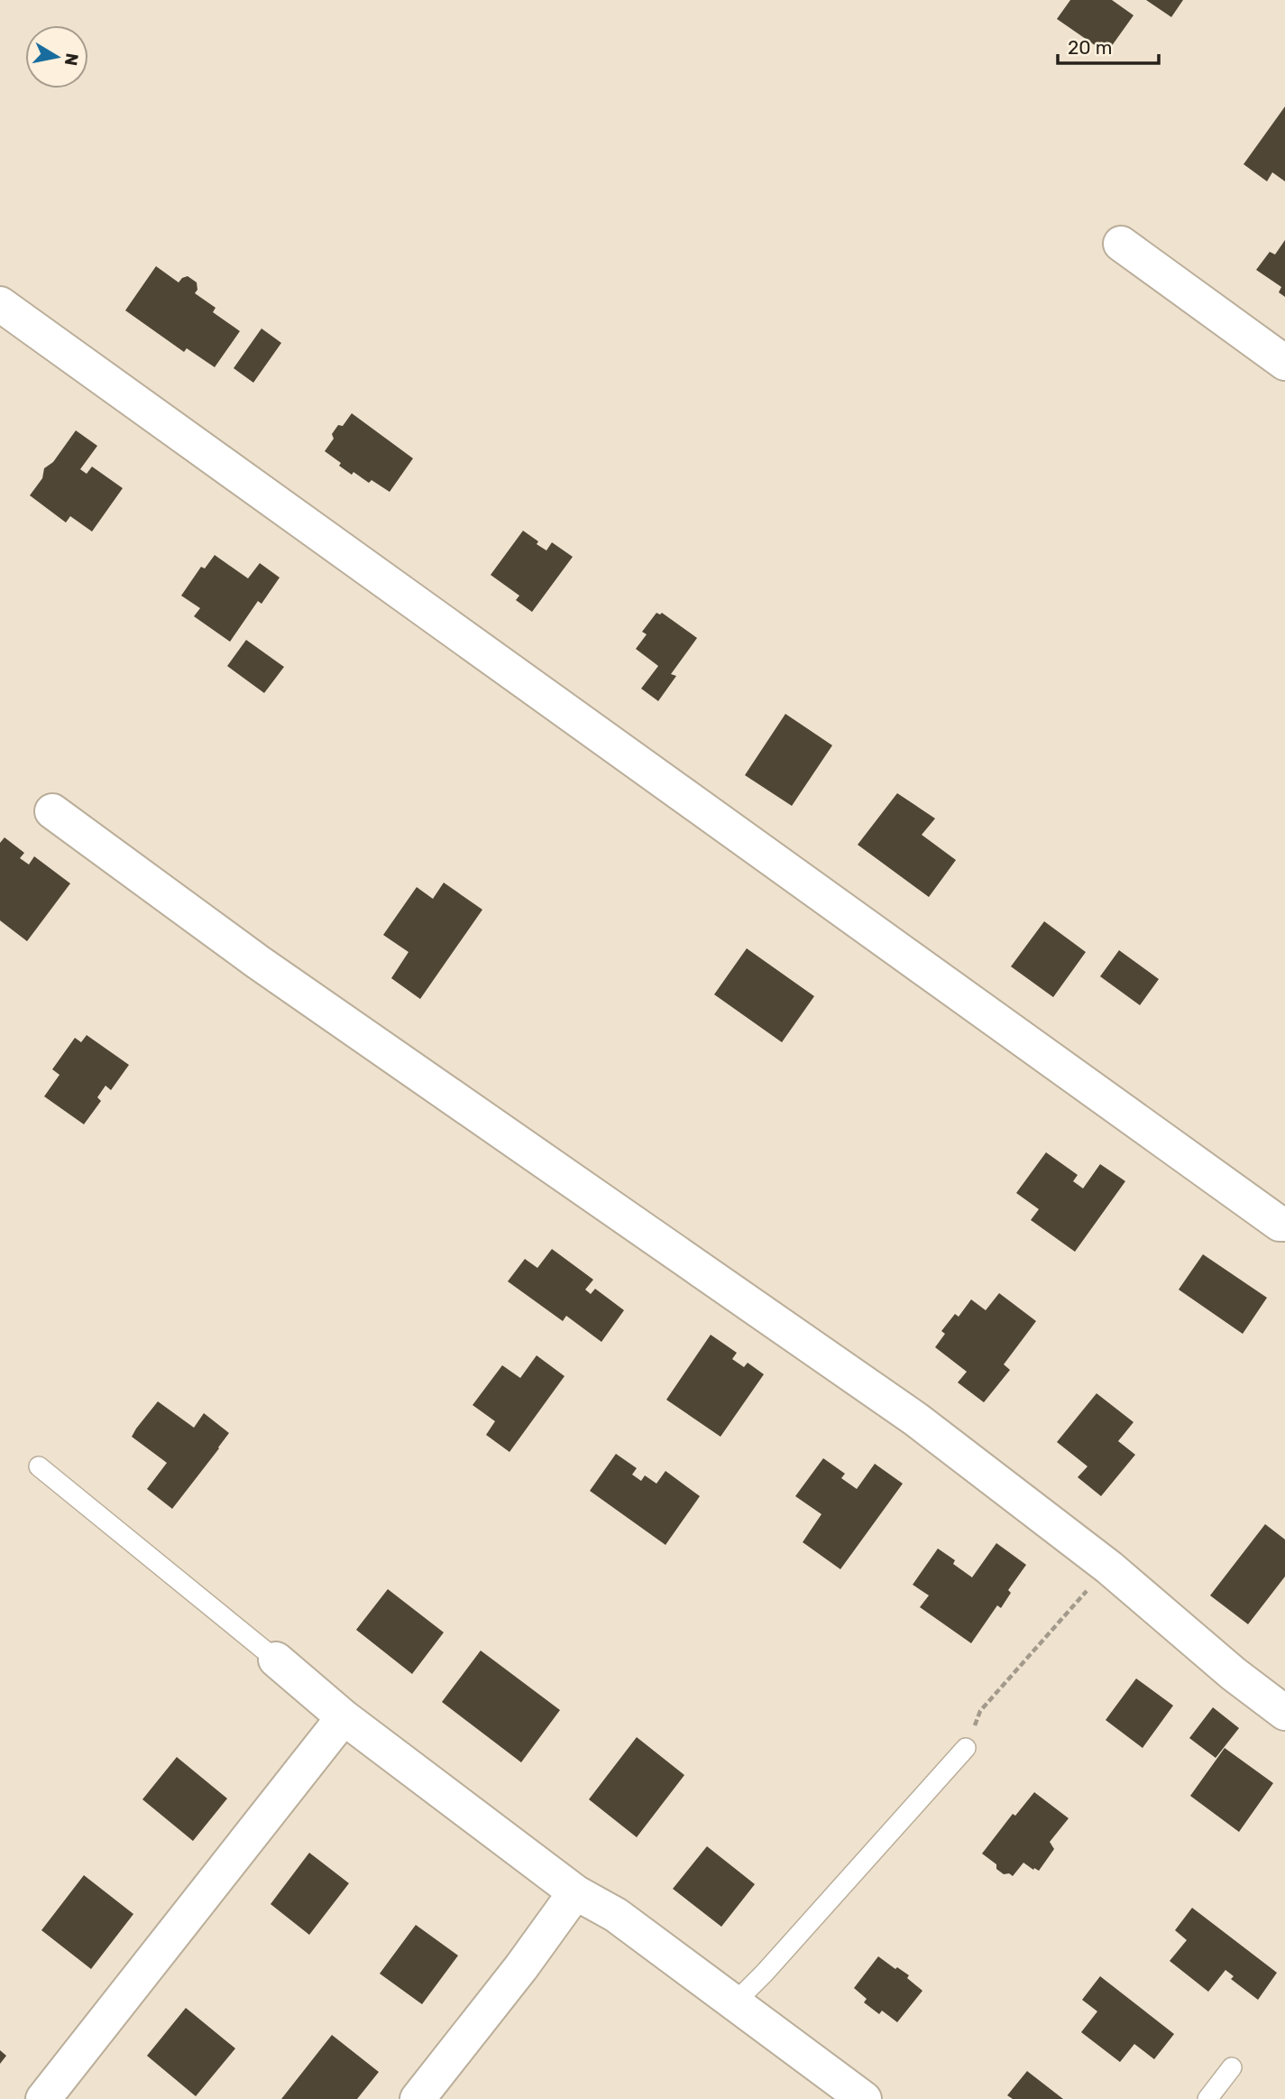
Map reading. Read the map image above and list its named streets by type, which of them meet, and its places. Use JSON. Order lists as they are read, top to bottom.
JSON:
{
  "scale_bar": "20 m",
  "north": "right"
}
